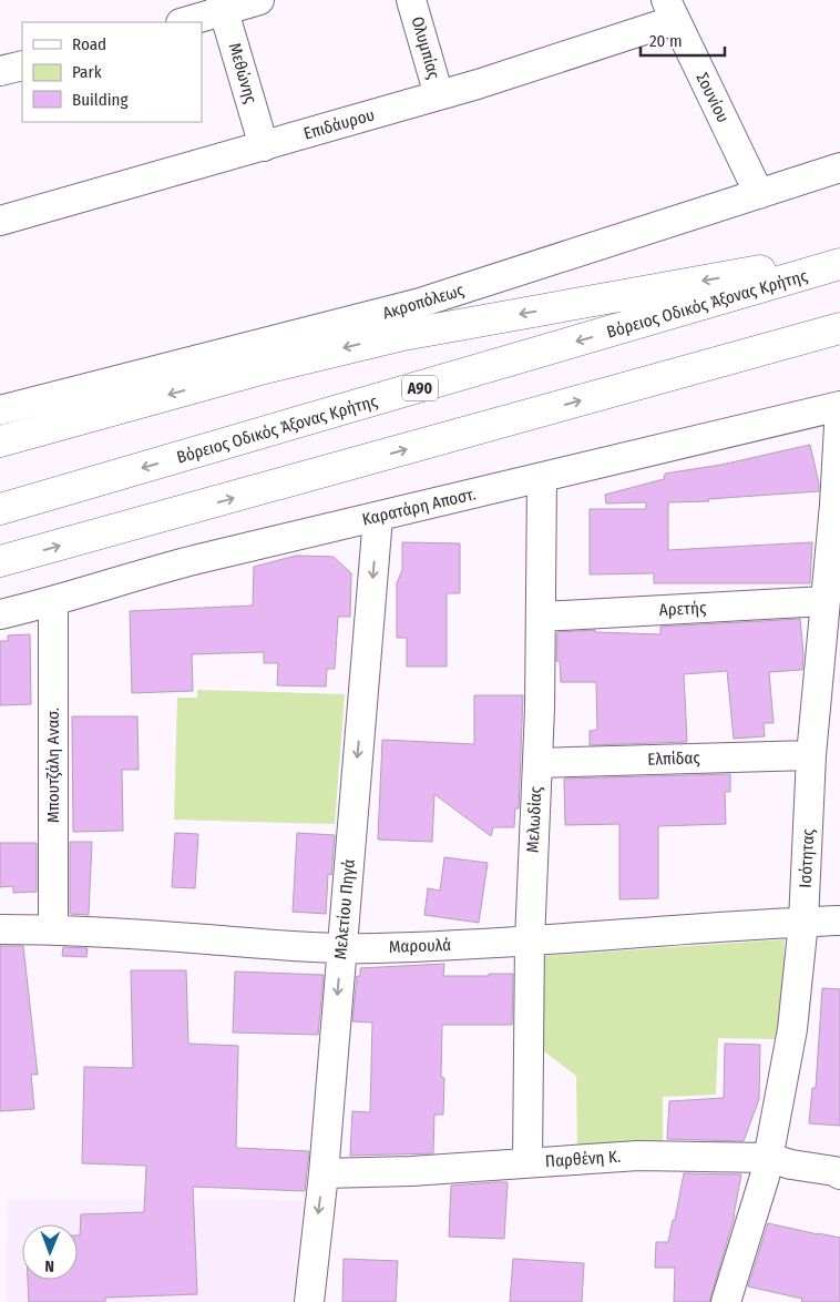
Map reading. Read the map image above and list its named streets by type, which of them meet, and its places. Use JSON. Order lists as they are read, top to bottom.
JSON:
{
  "streets": {
    "highway": ["Βόρειος Οδικός Άξονας Κρήτης", "Α90"],
    "street": [
      "Ολυμπίας",
      "Μεθώνης",
      "Σουνίου",
      "Επιδάυρου",
      "Ακροπόλεως",
      "Καρατάρη Αποστ.",
      "Αρετής",
      "Ελπίδας",
      "Μπουτζάλη Ανασ.",
      "Μελωδίας",
      "Ισότητας",
      "Μελετίου Πηγά",
      "Μαρουλά",
      "Παρθένη Κ."
    ]
  },
  "crossings": [
    ["Ολυμπίας", "Επιδάυρου"],
    ["Μεθώνης", "Επιδάυρου"],
    ["Σουνίου", "Επιδάυρου"],
    ["Σουνίου", "Ακροπόλεως"],
    ["Καρατάρη Αποστ.", "Μπουτζάλη Ανασ."],
    ["Καρατάρη Αποστ.", "Μελωδίας"],
    ["Καρατάρη Αποστ.", "Ισότητας"],
    ["Καρατάρη Αποστ.", "Μελετίου Πηγά"],
    ["Αρετής", "Μελωδίας"],
    ["Αρετής", "Ισότητας"],
    ["Ελπίδας", "Μελωδίας"],
    ["Ελπίδας", "Ισότητας"],
    ["Μπουτζάλη Ανασ.", "Μαρουλά"],
    ["Μελωδίας", "Μαρουλά"],
    ["Μελωδίας", "Παρθένη Κ."],
    ["Ισότητας", "Μαρουλά"],
    ["Ισότητας", "Παρθένη Κ."],
    ["Μελετίου Πηγά", "Μαρουλά"],
    ["Μελετίου Πηγά", "Παρθένη Κ."]
  ],
  "one_way": ["Μελετίου Πηγά"],
  "legend": ["Road", "Park", "Building"],
  "scale_bar": "20 m",
  "north": "bottom"
}
